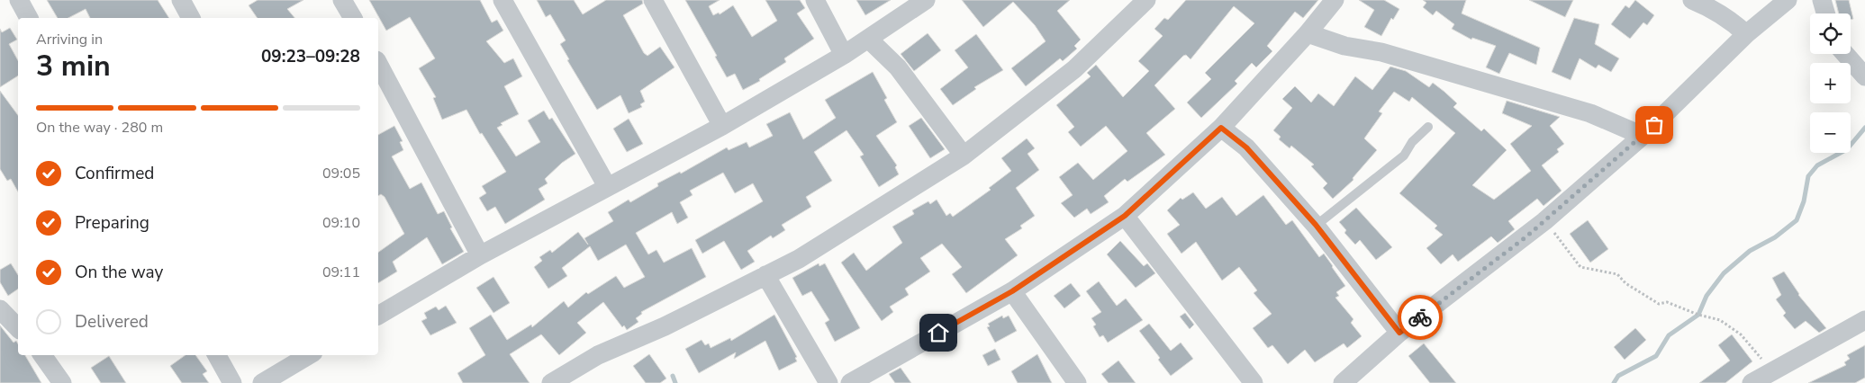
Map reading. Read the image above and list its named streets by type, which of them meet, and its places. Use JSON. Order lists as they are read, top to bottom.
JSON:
{
  "page": {
    "map_buttons": ["+", "−"],
    "heading": ["3 min", "Arriving in", "09:23–09:28"],
    "bar": "On the way · 280 m",
    "list": [
      ["Confirmed", "09:05"],
      ["Preparing", "09:10"],
      ["On the way", "09:11"],
      "Delivered"
    ]
  }
}
